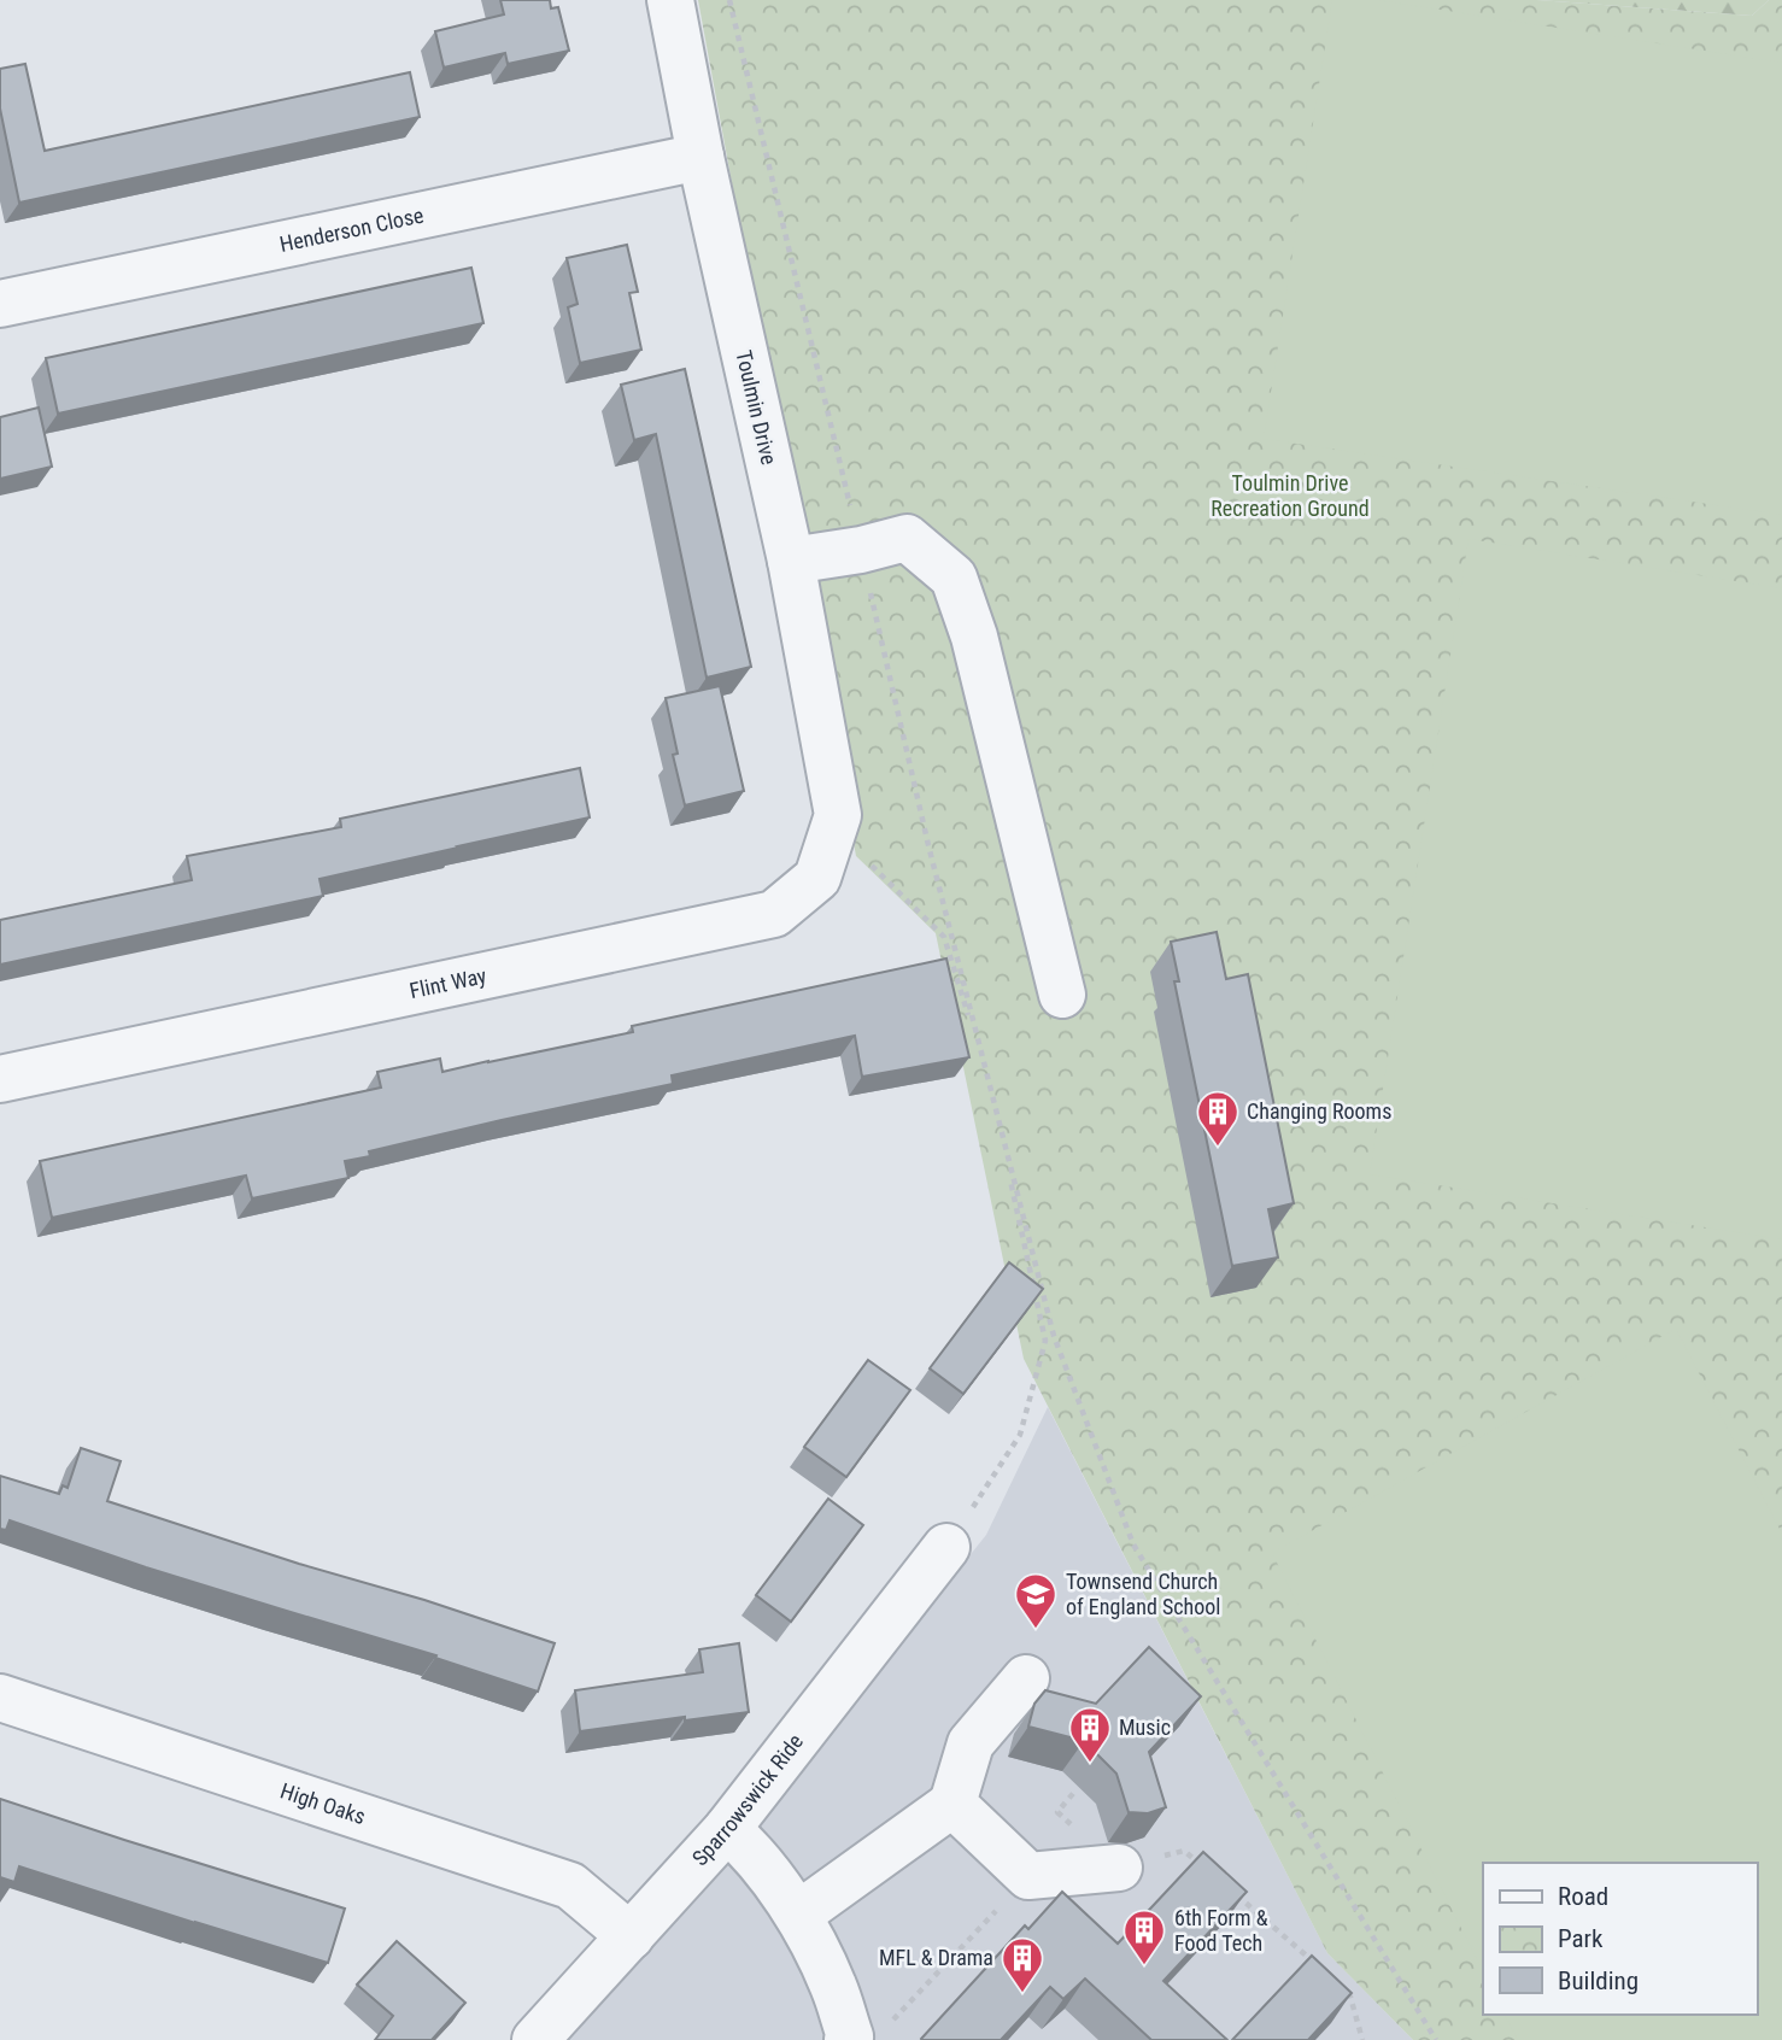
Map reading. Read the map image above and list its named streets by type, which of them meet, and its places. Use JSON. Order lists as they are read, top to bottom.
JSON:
{
  "streets": {
    "street": [
      "Henderson Close",
      "Toulmin Drive",
      "Flint Way",
      "Sparrowswick Ride",
      "High Oaks"
    ]
  },
  "crossings": [
    ["Henderson Close", "Toulmin Drive"],
    ["Toulmin Drive", "Flint Way"],
    ["Sparrowswick Ride", "High Oaks"]
  ],
  "parks": ["Toulmin Drive Recreation Ground"],
  "places": {
    "building": [
      "Changing Rooms",
      "Music",
      "6th Form & Food Tech",
      "MFL & Drama"
    ],
    "school or university": ["Townsend Church of England School"]
  },
  "legend": ["Road", "Park", "Building"]
}
